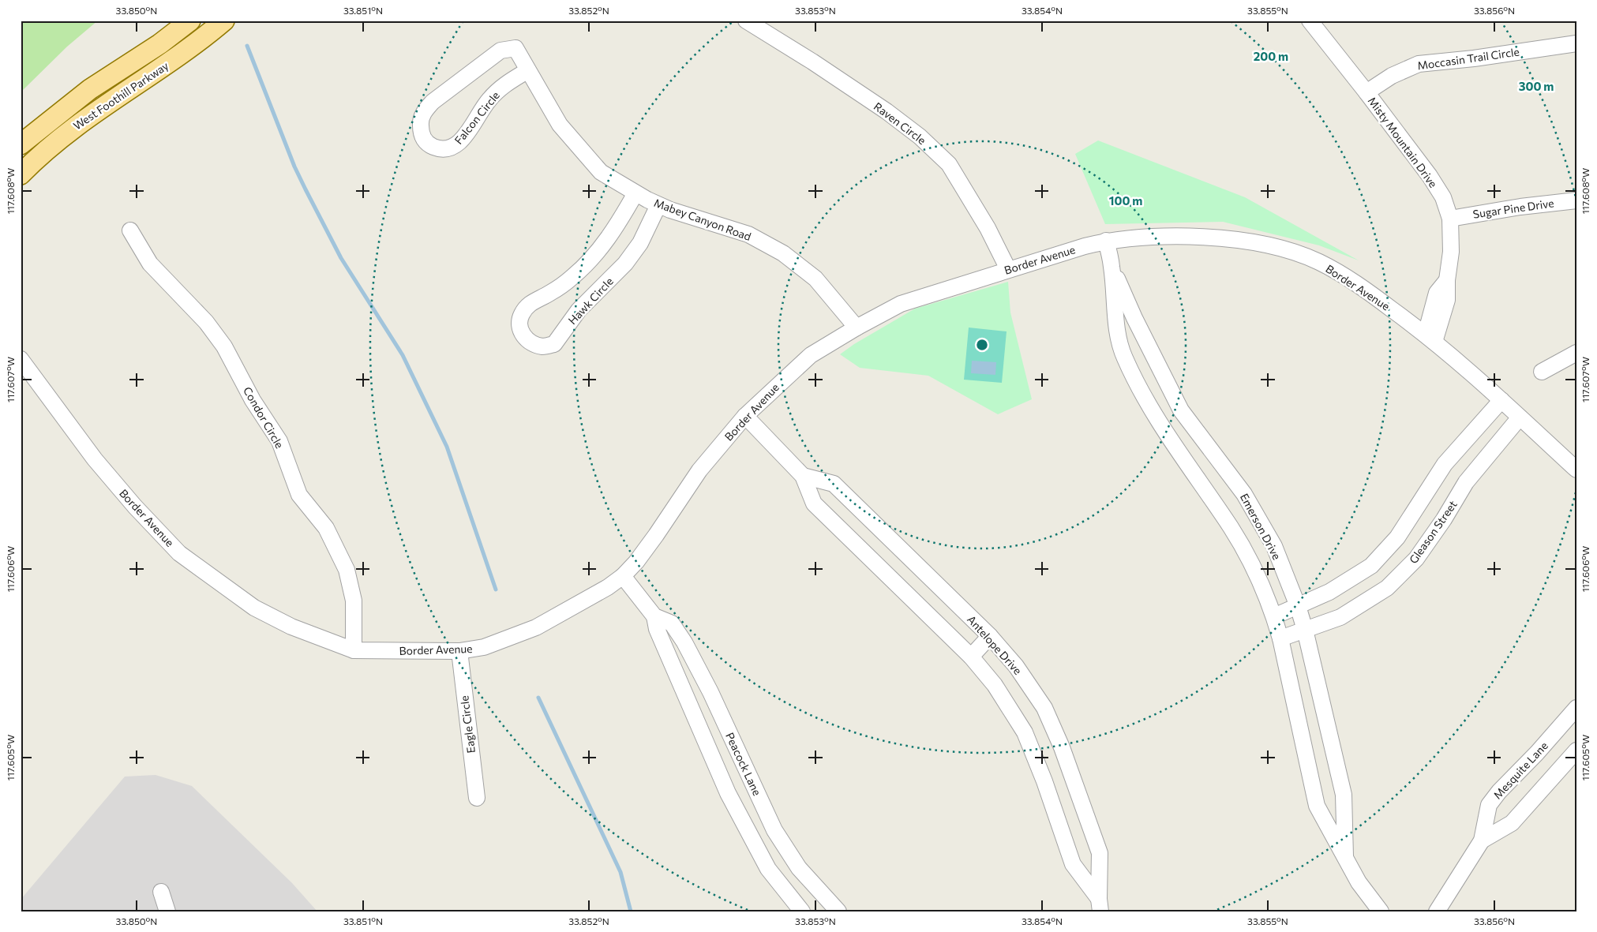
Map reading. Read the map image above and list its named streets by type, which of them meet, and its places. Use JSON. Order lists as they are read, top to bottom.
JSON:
{
  "streets": {
    "main road": ["West Foothill Parkway"],
    "street": [
      "Moccasin Trail Circle",
      "Falcon Circle",
      "Raven Circle",
      "Misty Mountain Drive",
      "Sugar Pine Drive",
      "Mabey Canyon Road",
      "Border Avenue",
      "Hawk Circle",
      "Condor Circle",
      "Emerson Drive",
      "Gleason Street",
      "Antelope Drive",
      "Eagle Circle",
      "Peacock Lane",
      "Mesquite Lane"
    ]
  },
  "crossings": [
    ["Moccasin Trail Circle", "Misty Mountain Drive"],
    ["Falcon Circle", "Mabey Canyon Road"],
    ["Raven Circle", "Border Avenue"],
    ["Misty Mountain Drive", "Sugar Pine Drive"],
    ["Misty Mountain Drive", "Border Avenue"],
    ["Mabey Canyon Road", "Border Avenue"],
    ["Mabey Canyon Road", "Hawk Circle"],
    ["Border Avenue", "Condor Circle"],
    ["Border Avenue", "Emerson Drive"],
    ["Border Avenue", "Gleason Street"],
    ["Border Avenue", "Antelope Drive"],
    ["Border Avenue", "Eagle Circle"],
    ["Border Avenue", "Peacock Lane"],
    ["Emerson Drive", "Gleason Street"]
  ],
  "coordinates": [
    "33.850°N",
    "33.851°N",
    "33.852°N",
    "33.853°N",
    "33.854°N",
    "33.855°N",
    "33.856°N",
    "117.608°W",
    "117.607°W",
    "117.606°W",
    "117.605°W"
  ],
  "rings": ["200 m", "300 m", "100 m"]
}
